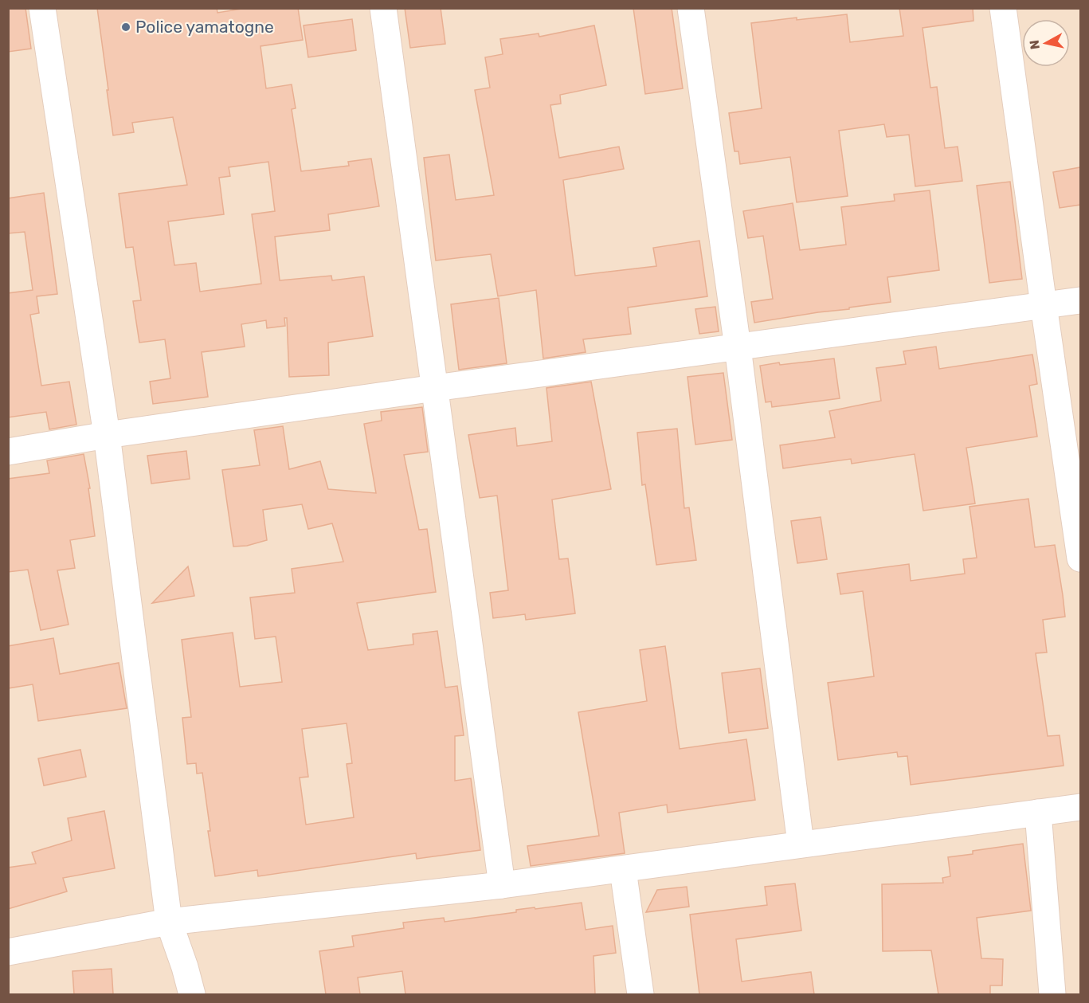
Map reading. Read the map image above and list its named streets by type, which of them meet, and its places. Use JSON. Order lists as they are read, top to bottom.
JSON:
{
  "places": ["Police yamatogne"],
  "north": "left"
}
